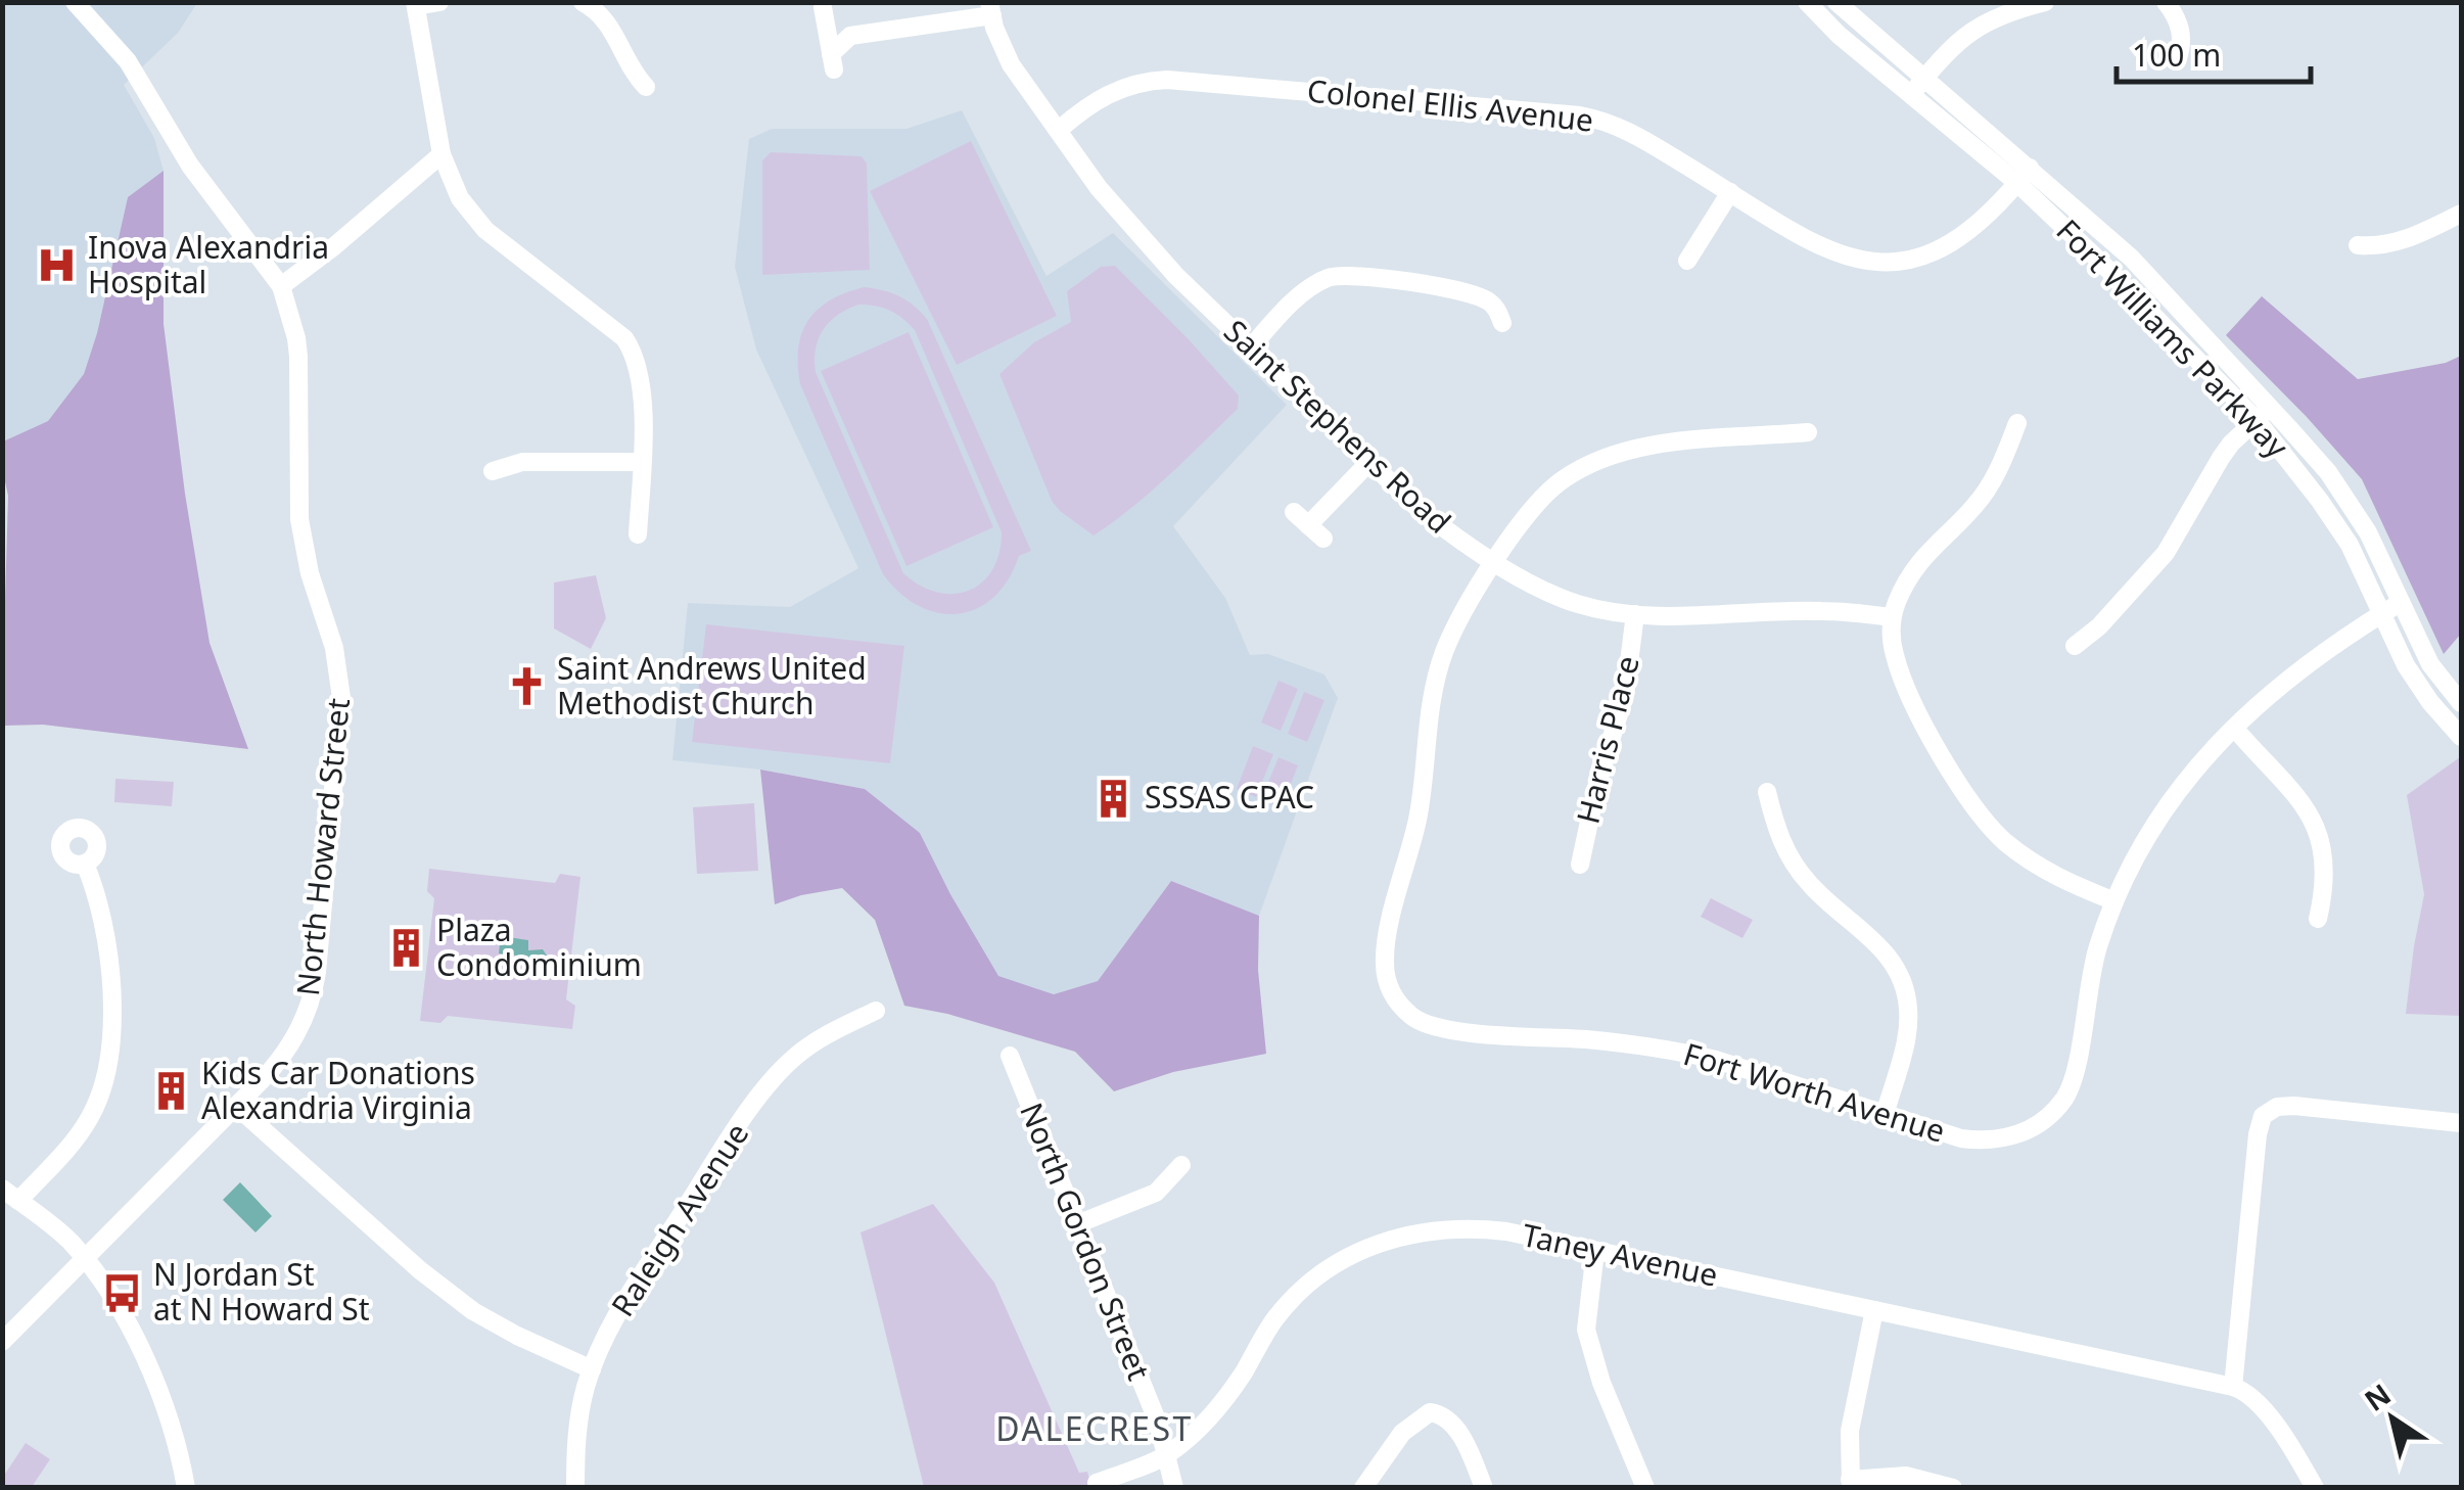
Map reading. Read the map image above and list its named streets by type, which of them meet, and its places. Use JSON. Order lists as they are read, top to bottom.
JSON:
{
  "streets": {
    "street": [
      "Colonel Ellis Avenue",
      "Fort Williams Parkway",
      "Saint Stephens Road",
      "Harris Place",
      "North Howard Street",
      "Fort Worth Avenue",
      "Raleigh Avenue",
      "North Gordon Street",
      "Taney Avenue"
    ]
  },
  "crossings": [
    ["Colonel Ellis Avenue", "Fort Williams Parkway"],
    ["Colonel Ellis Avenue", "Saint Stephens Road"],
    ["Fort Williams Parkway", "Fort Worth Avenue"],
    ["Saint Stephens Road", "Harris Place"],
    ["Saint Stephens Road", "Fort Worth Avenue"],
    ["North Gordon Street", "Taney Avenue"]
  ],
  "districts": ["DALECREST"],
  "places": {
    "hospital": ["Inova Alexandria Hospital"],
    "church": ["Saint Andrews United Methodist Church"],
    "building": ["SSSAS CPAC", "Plaza Condominium", "Kids Car Donations Alexandria Virginia"],
    "bus stop": ["N Jordan St at N Howard St"]
  },
  "scale_bar": "100 m",
  "north": "top left"
}
